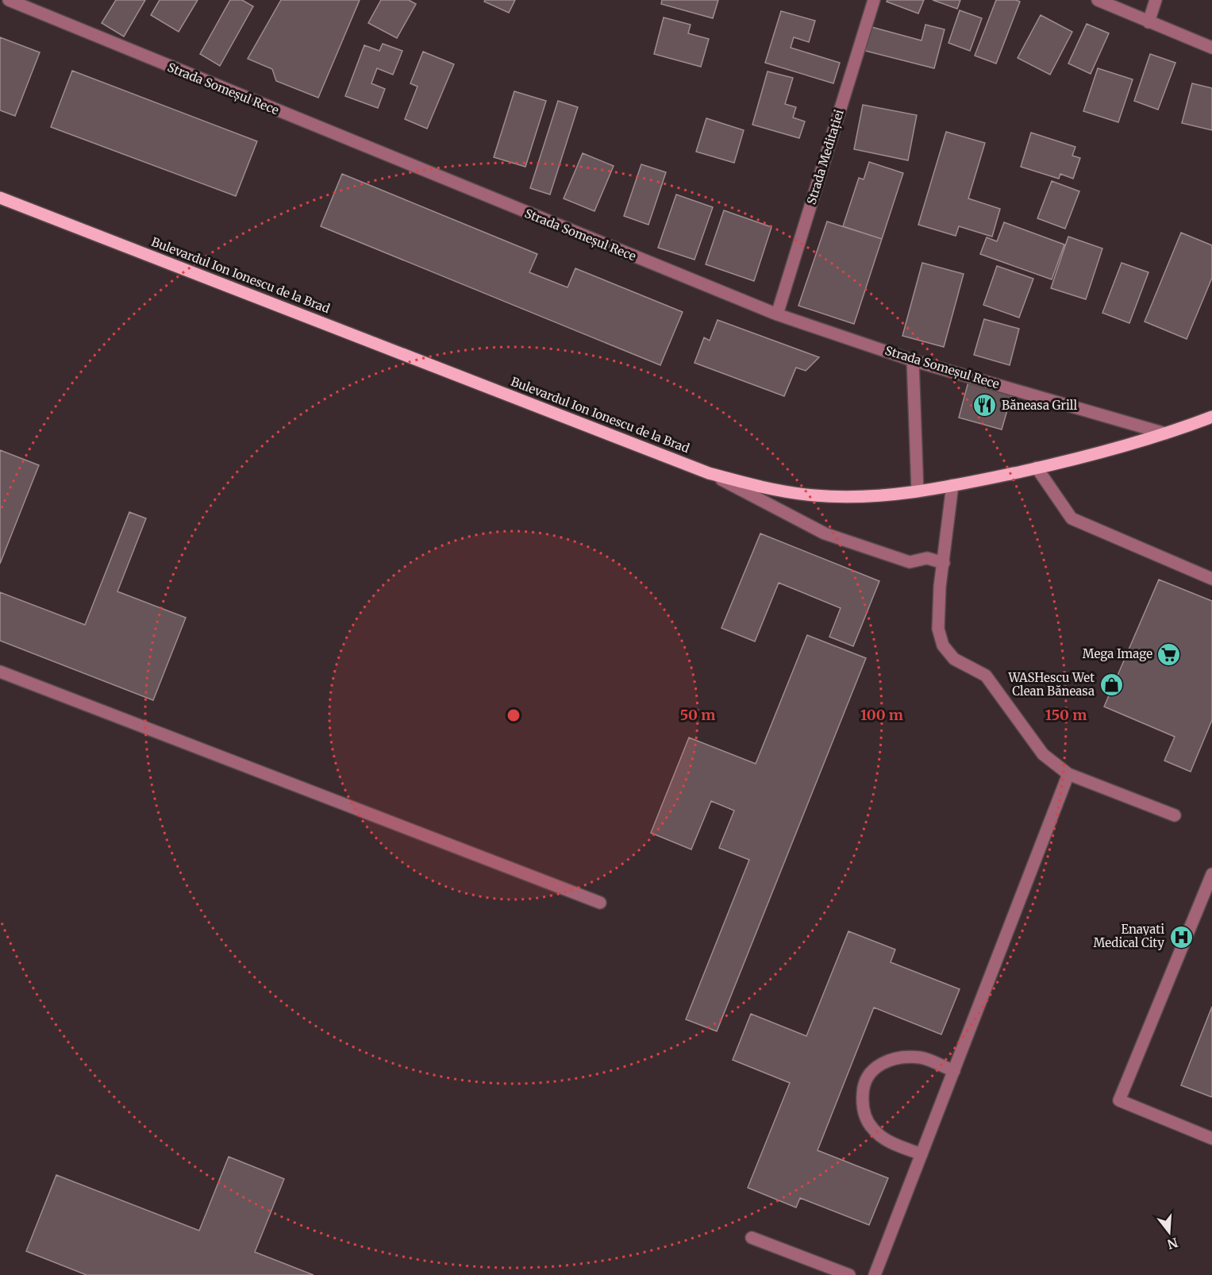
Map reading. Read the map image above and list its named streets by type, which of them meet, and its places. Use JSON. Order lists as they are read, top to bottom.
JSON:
{
  "streets": {
    "main road": ["Bulevardul Ion Ionescu de la Brad"],
    "street": ["Strada Someșul Rece", "Strada Meditației"]
  },
  "crossings": [
    ["Strada Someșul Rece", "Strada Meditației"],
    ["Strada Someșul Rece", "Bulevardul Ion Ionescu de la Brad"]
  ],
  "places": {
    "restaurant": ["Băneasa Grill"],
    "supermarket": ["Mega Image"],
    "shop": ["WASHescu Wet Clean Băneasa"],
    "hospital": ["Enayati Medical City"]
  },
  "north": "bottom",
  "rings": ["50 m", "100 m", "150 m"]
}
